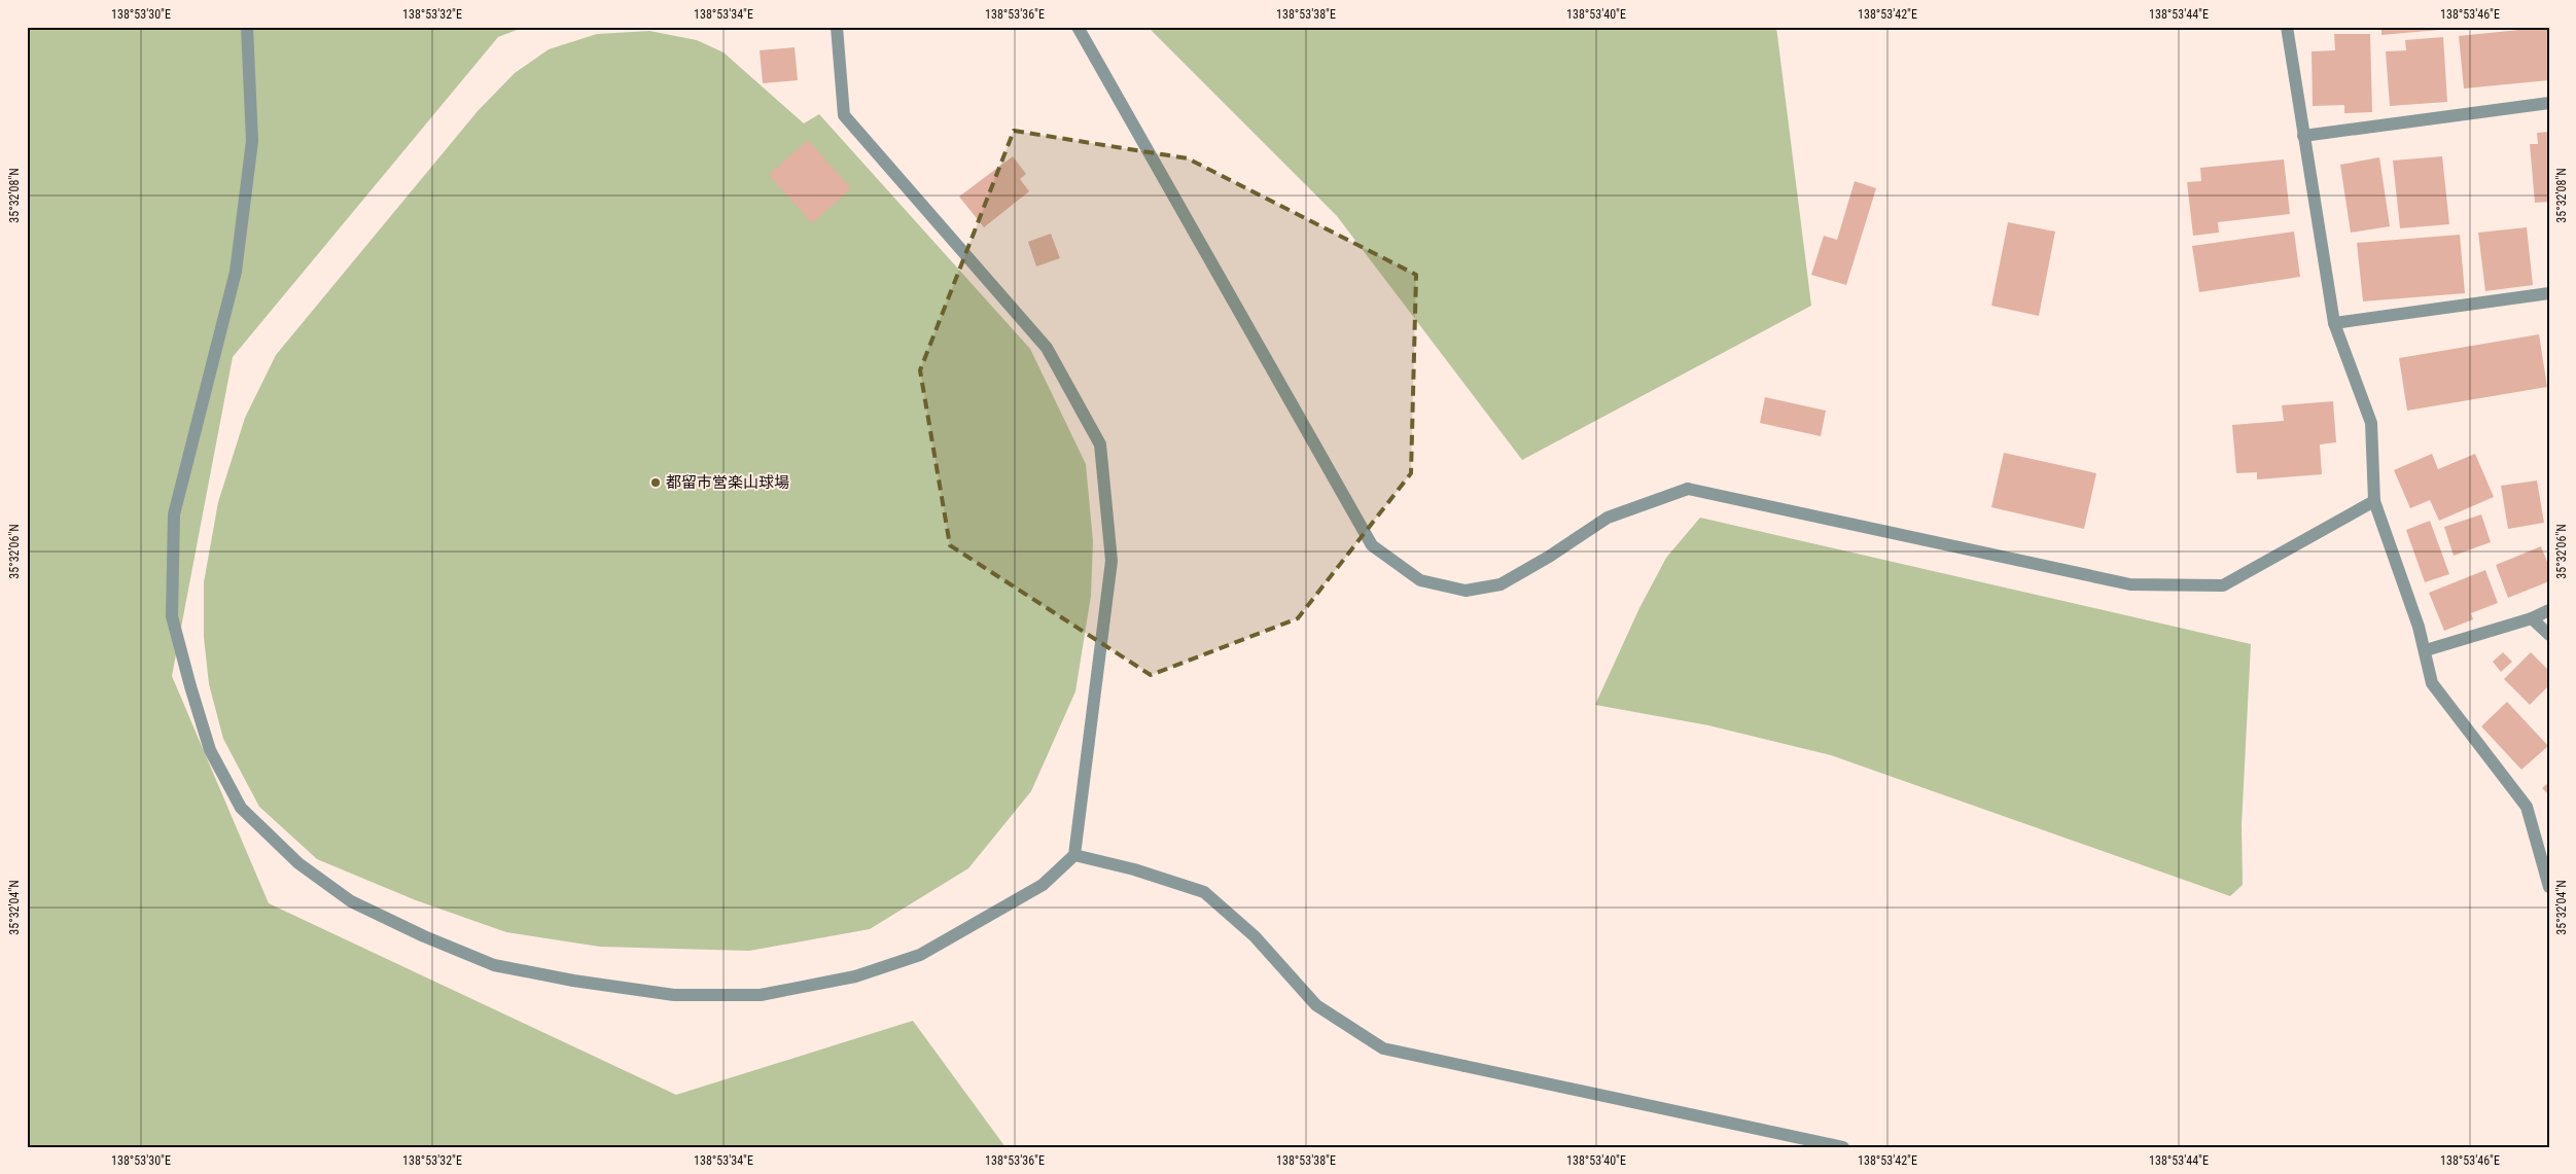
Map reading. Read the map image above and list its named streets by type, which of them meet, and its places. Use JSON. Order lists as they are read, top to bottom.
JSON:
{
  "places": ["都留市営楽山球場"],
  "coordinates": [
    "138°53'30\"E",
    "138°53'32\"E",
    "138°53'34\"E",
    "138°53'36\"E",
    "138°53'38\"E",
    "138°53'40\"E",
    "138°53'42\"E",
    "138°53'44\"E",
    "138°53'46\"E",
    "35°32'08\"N",
    "35°32'06\"N",
    "35°32'04\"N"
  ]
}
